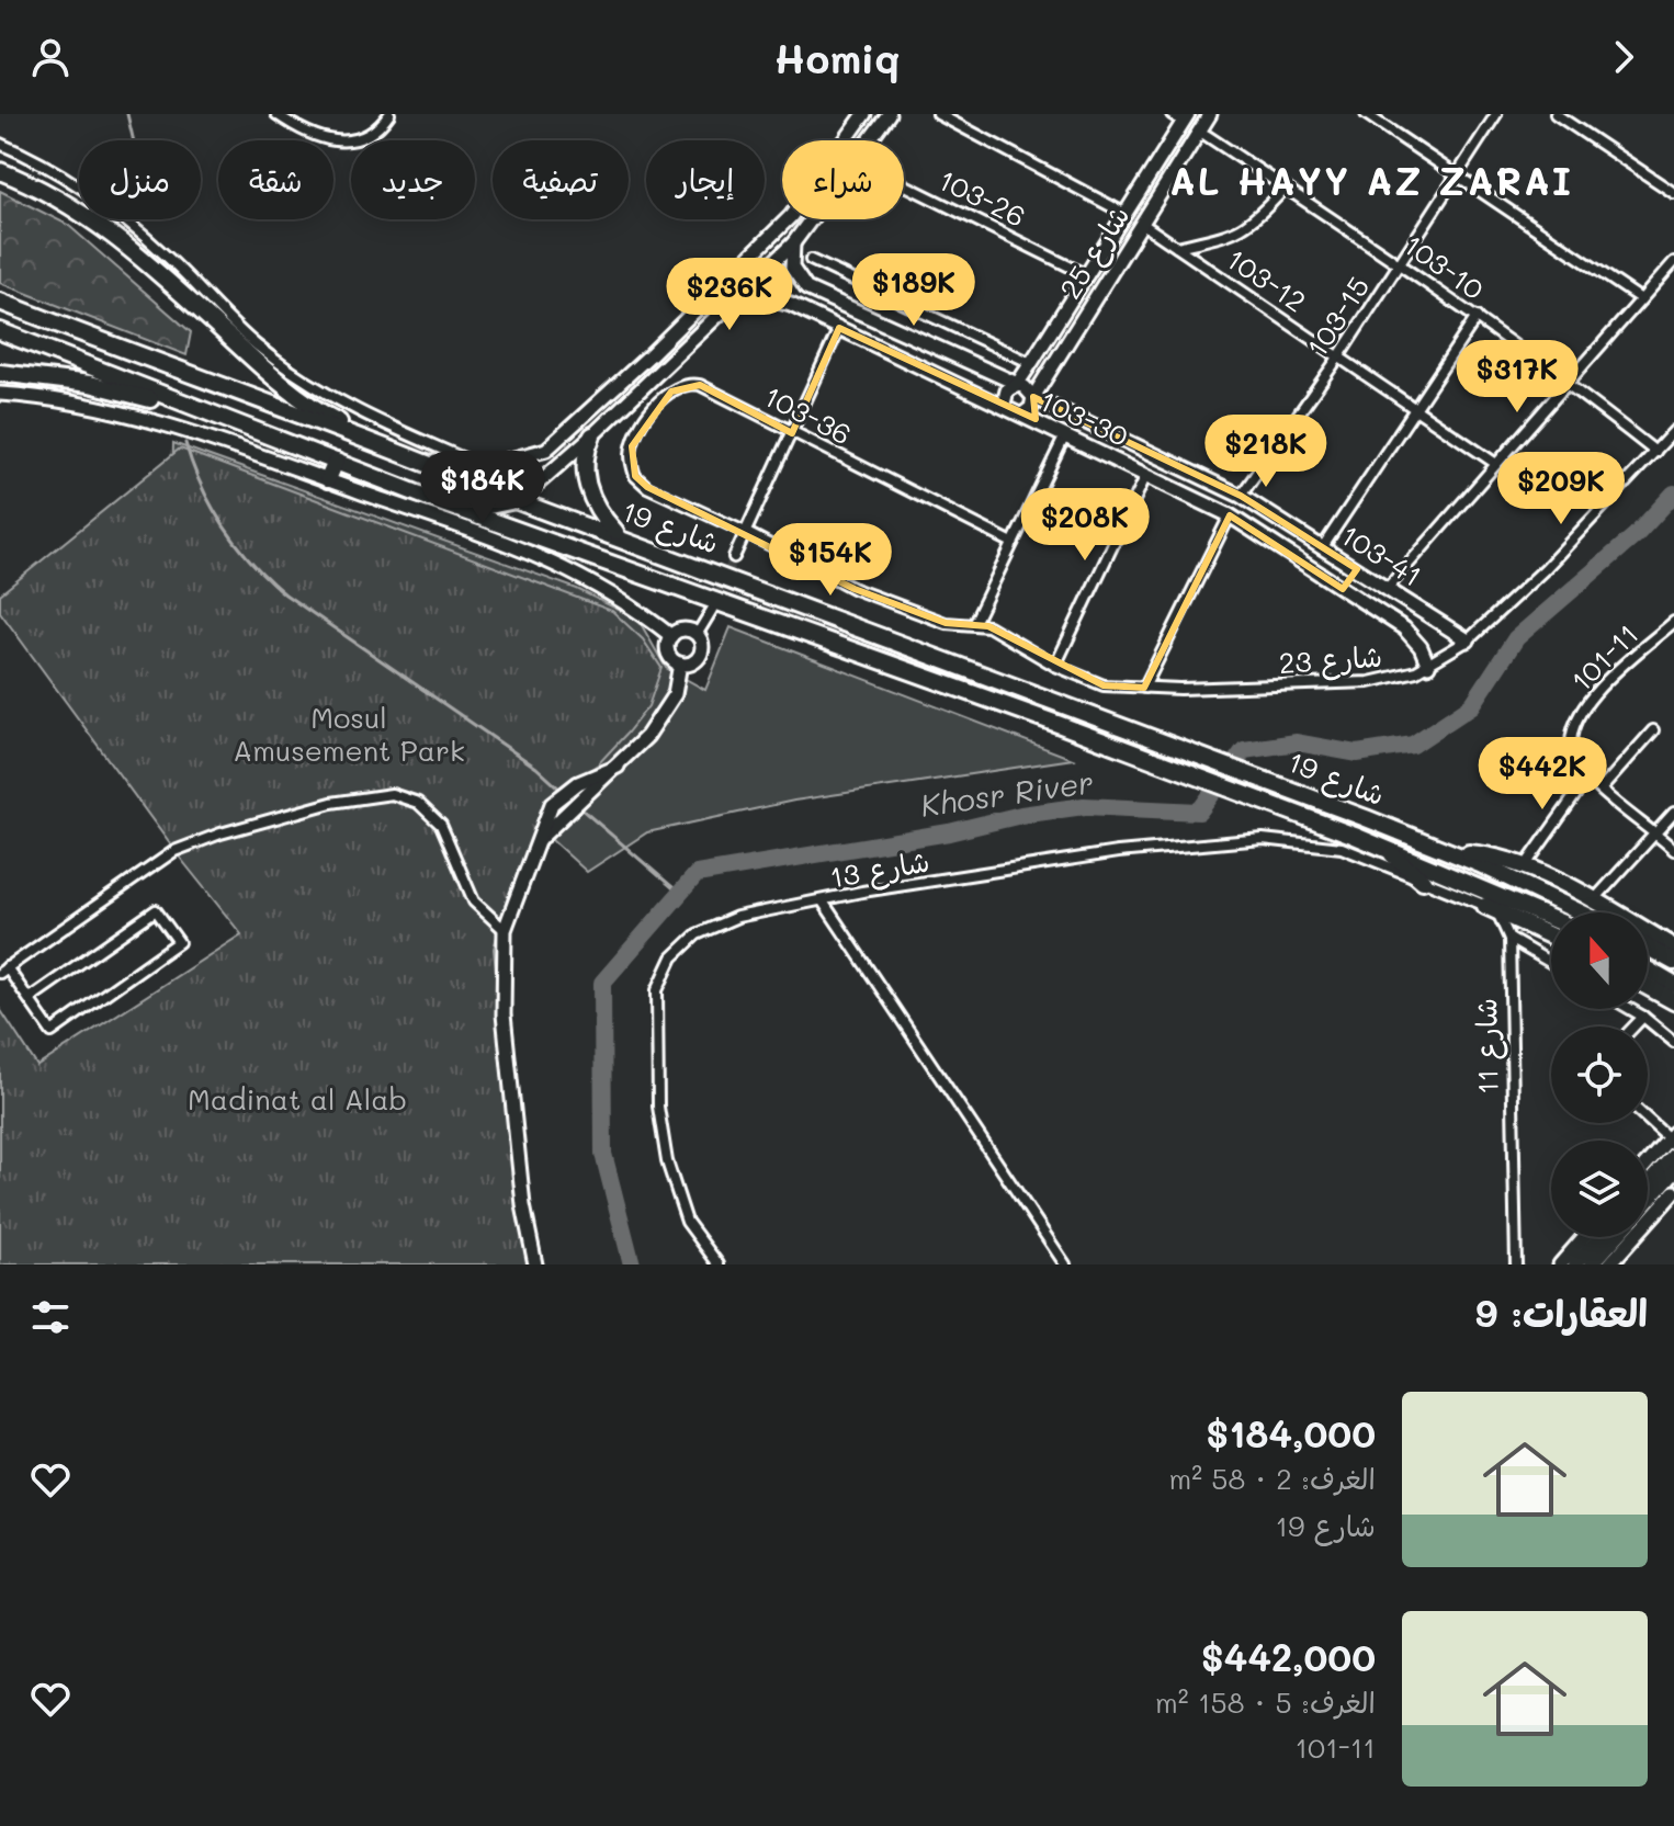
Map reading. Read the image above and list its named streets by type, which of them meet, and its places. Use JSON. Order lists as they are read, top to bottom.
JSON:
{
  "streets": {
    "highway": ["شارع 19"],
    "main road": ["شارع 25", "103-30", "103-41"],
    "street": [
      "103-26",
      "103-10",
      "103-12",
      "103-15",
      "103-36",
      "101-11",
      "شارع 23",
      "شارع 13",
      "شارع 11"
    ]
  },
  "crossings": [
    ["103-26", "شارع 25"],
    ["شارع 25", "103-10"],
    ["شارع 25", "103-12"],
    ["شارع 25", "103-30"],
    ["شارع 25", "103-41"],
    ["103-10", "103-15"],
    ["103-10", "شارع 23"],
    ["103-12", "103-15"],
    ["103-15", "103-41"],
    ["103-36", "شارع 23"],
    ["103-30", "103-41"],
    ["103-30", "شارع 23"],
    ["103-41", "شارع 23"]
  ],
  "districts": ["AL HAYY AZ ZARAI"],
  "water": ["Khosr River"],
  "parks": ["Mosul Amusement Park", "Madinat al Alab"],
  "north": "top",
  "page": {
    "header": "Homiq",
    "chip": [
      "شراء",
      "إيجار",
      "تصفية",
      "جديد",
      "شقة",
      "منزل"
    ],
    "price": [
      "$189K",
      "$236K",
      "$317K",
      "$218K",
      "$184K",
      "$209K",
      "$208K",
      "$154K",
      "$442K"
    ],
    "heading": "العقارات: 9",
    "list": [
      {
        "name": "$184,000",
        "note": "الغرف: 2 · 58 m² · شارع 19"
      },
      {
        "name": "$442,000",
        "note": "الغرف: 5 · 158 m² · 101-11"
      }
    ]
  }
}
